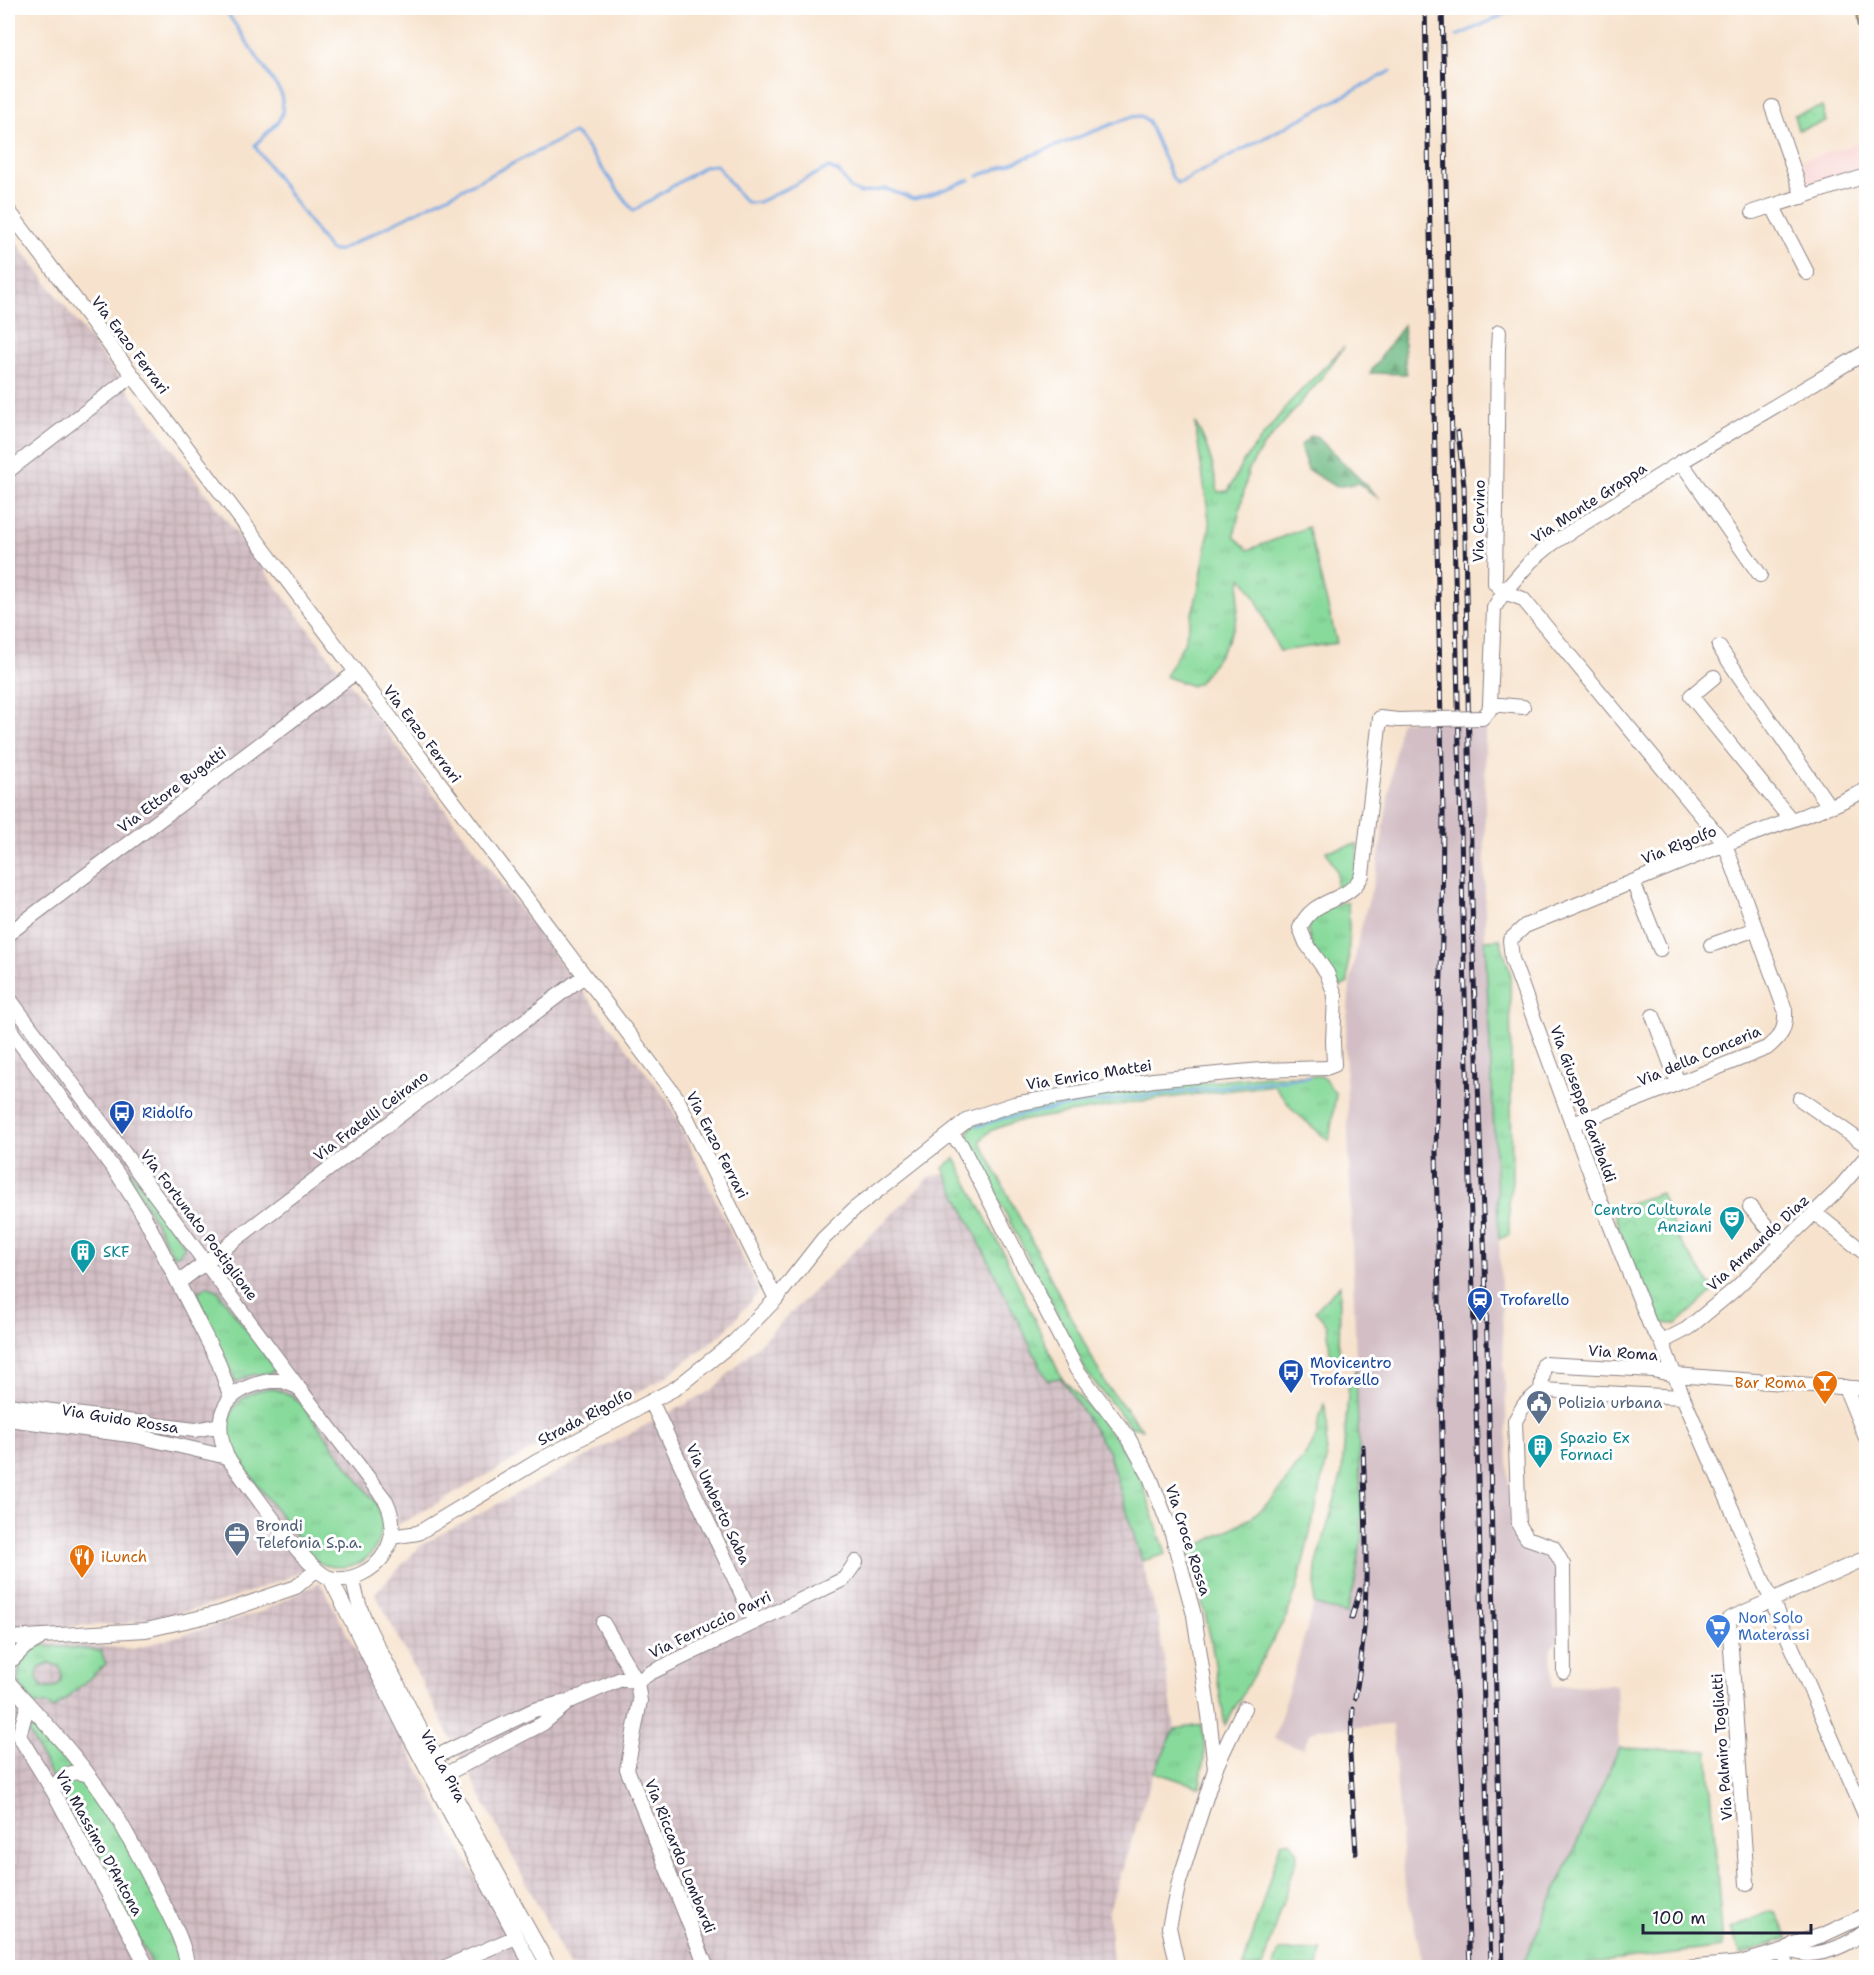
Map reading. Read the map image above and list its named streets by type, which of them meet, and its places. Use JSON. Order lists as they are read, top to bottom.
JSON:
{
  "streets": {
    "street": [
      "Via Enzo Ferrari",
      "Via Monte Grappa",
      "Via Cervino",
      "Via Ettore Bugatti",
      "Via Rigolfo",
      "Via della Conceria",
      "Via Enrico Mattei",
      "Via Giuseppe Garibaldi",
      "Via Fratelli Ceirano",
      "Via Fortunato Postiglione",
      "Via Armando Diaz",
      "Via Roma",
      "Strada Rigolfo",
      "Via Guido Rossa",
      "Via Umberto Saba",
      "Via Croce Rossa",
      "Via Ferruccio Parri",
      "Via Palmiro Togliatti",
      "Via La Pira",
      "Via Massimo D'Antona",
      "Via Riccardo Lombardi"
    ]
  },
  "crossings": [
    ["Via Enzo Ferrari", "Via Ettore Bugatti"],
    ["Via Enzo Ferrari", "Via Enrico Mattei"],
    ["Via Enzo Ferrari", "Via Fratelli Ceirano"],
    ["Via Enzo Ferrari", "Strada Rigolfo"],
    ["Via Monte Grappa", "Via Cervino"],
    ["Via Rigolfo", "Via della Conceria"],
    ["Via Rigolfo", "Via Giuseppe Garibaldi"],
    ["Via della Conceria", "Via Giuseppe Garibaldi"],
    ["Via Enrico Mattei", "Strada Rigolfo"],
    ["Via Enrico Mattei", "Via Croce Rossa"],
    ["Via Giuseppe Garibaldi", "Via Armando Diaz"],
    ["Via Fratelli Ceirano", "Via Fortunato Postiglione"],
    ["Via Fortunato Postiglione", "Strada Rigolfo"],
    ["Strada Rigolfo", "Via Umberto Saba"],
    ["Via Umberto Saba", "Via Ferruccio Parri"],
    ["Via Ferruccio Parri", "Via Riccardo Lombardi"]
  ],
  "places": {
    "bus stop": ["Ridolfo", "Movicentro Trofarello"],
    "theatre": ["Centro Culturale Anziani"],
    "building": ["SKF", "Spazio Ex Fornaci"],
    "station": ["Trofarello"],
    "bar": ["Bar Roma"],
    "public building": ["Polizia urbana"],
    "office": ["Brondi Telefonia S.p.a."],
    "restaurant": ["iLunch"],
    "supermarket": ["Non Solo Materassi"]
  },
  "scale_bar": "100 m"
}
